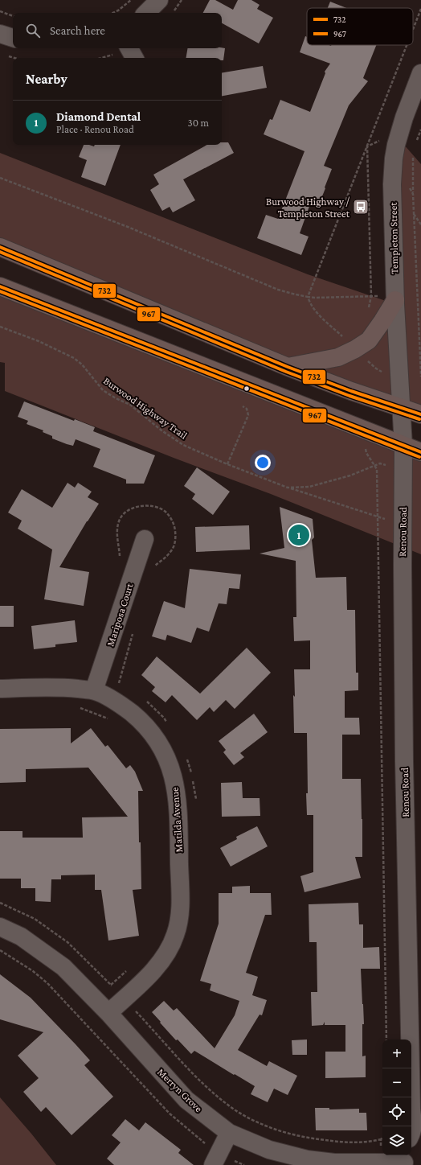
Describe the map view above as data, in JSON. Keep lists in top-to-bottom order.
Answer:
{
  "streets": {
    "street": [
      "Templeton Street",
      "Renou Road",
      "Mariposa Court",
      "Matilda Avenue",
      "Merryn Grove"
    ],
    "path": ["Burwood Highway Trail"]
  },
  "crossings": [
    ["Templeton Street", "Renou Road"],
    ["Mariposa Court", "Matilda Avenue"],
    ["Matilda Avenue", "Merryn Grove"]
  ],
  "places": {
    "bus stop": ["Burwood Highway / Templeton Street"]
  },
  "lines": ["transit line 732", "transit line 967"],
  "legend": ["732", "967"],
  "page": {
    "search": "Search here",
    "heading": "Nearby",
    "list": [
      {
        "mark": "1",
        "name": "Diamond Dental",
        "note": "Place · Renou Road",
        "value": "30 m"
      }
    ],
    "pins": "1",
    "map_buttons": ["+", "−"]
  }
}
